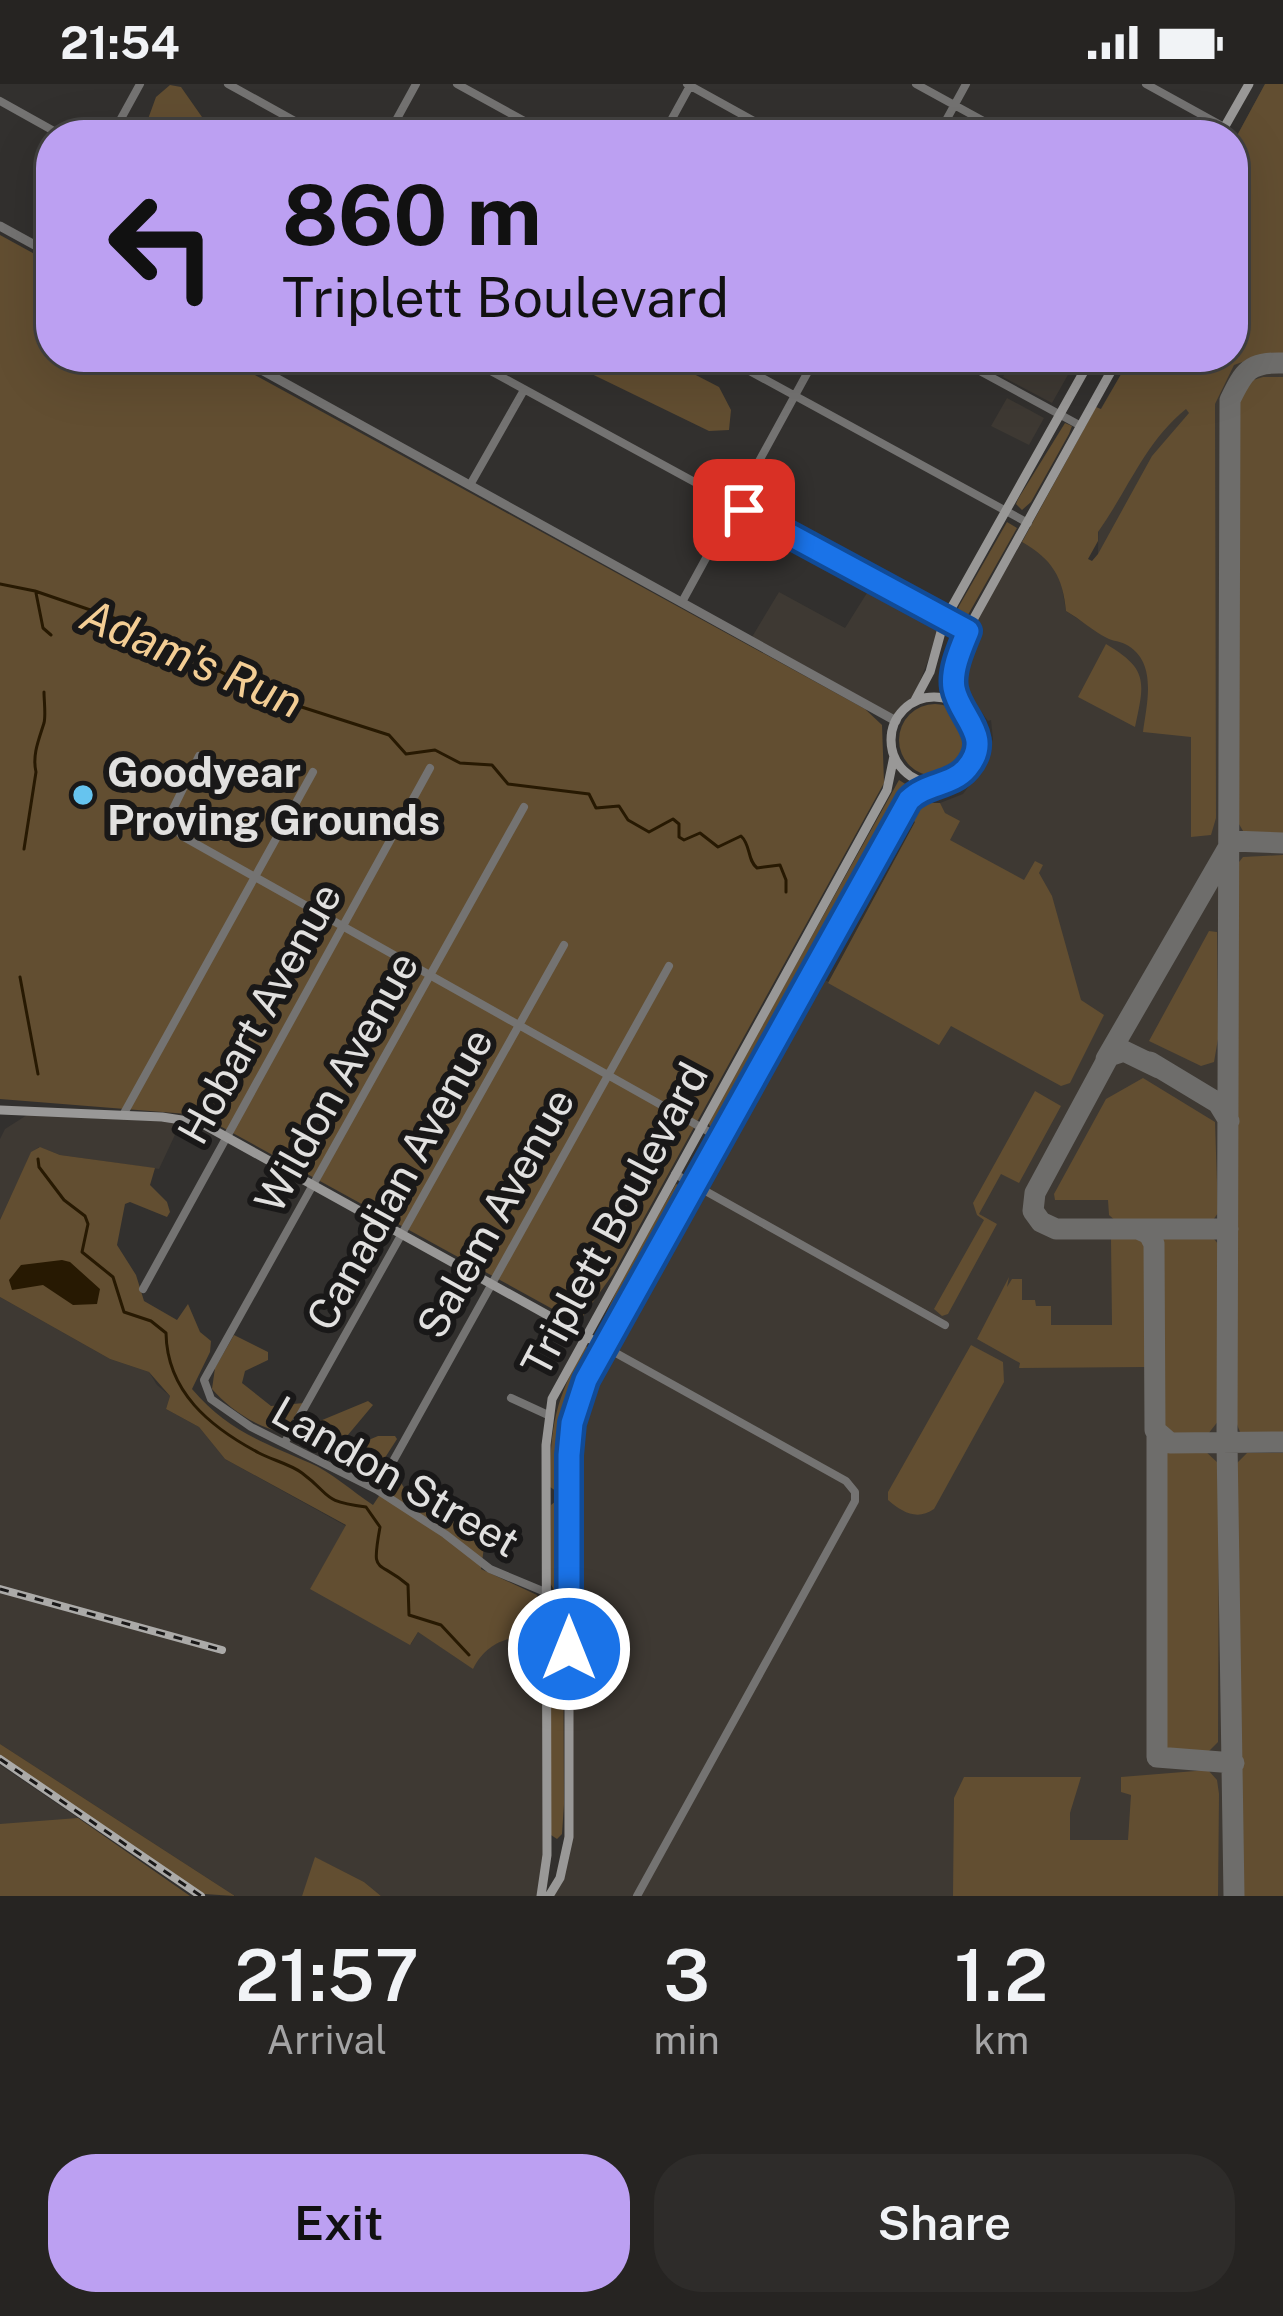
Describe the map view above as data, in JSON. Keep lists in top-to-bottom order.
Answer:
{
  "streets": {
    "main road": ["Triplett Boulevard"],
    "street": [
      "Hobart Avenue",
      "Wildon Avenue",
      "Canadian Avenue",
      "Salem Avenue",
      "Landon Street"
    ]
  },
  "crossings": [
    ["Wildon Avenue", "Landon Street"],
    ["Canadian Avenue", "Landon Street"],
    ["Salem Avenue", "Landon Street"],
    ["Triplett Boulevard", "Landon Street"]
  ],
  "water": ["Adam's Run"],
  "places": ["Goodyear Proving Grounds"],
  "page": {
    "status": "21:54",
    "turn": ["860 m", "Triplett Boulevard"],
    "eta": [
      "21:57",
      "Arrival",
      "3",
      "min",
      "1.2",
      "km"
    ],
    "buttons": ["Exit", "Share"]
  }
}
